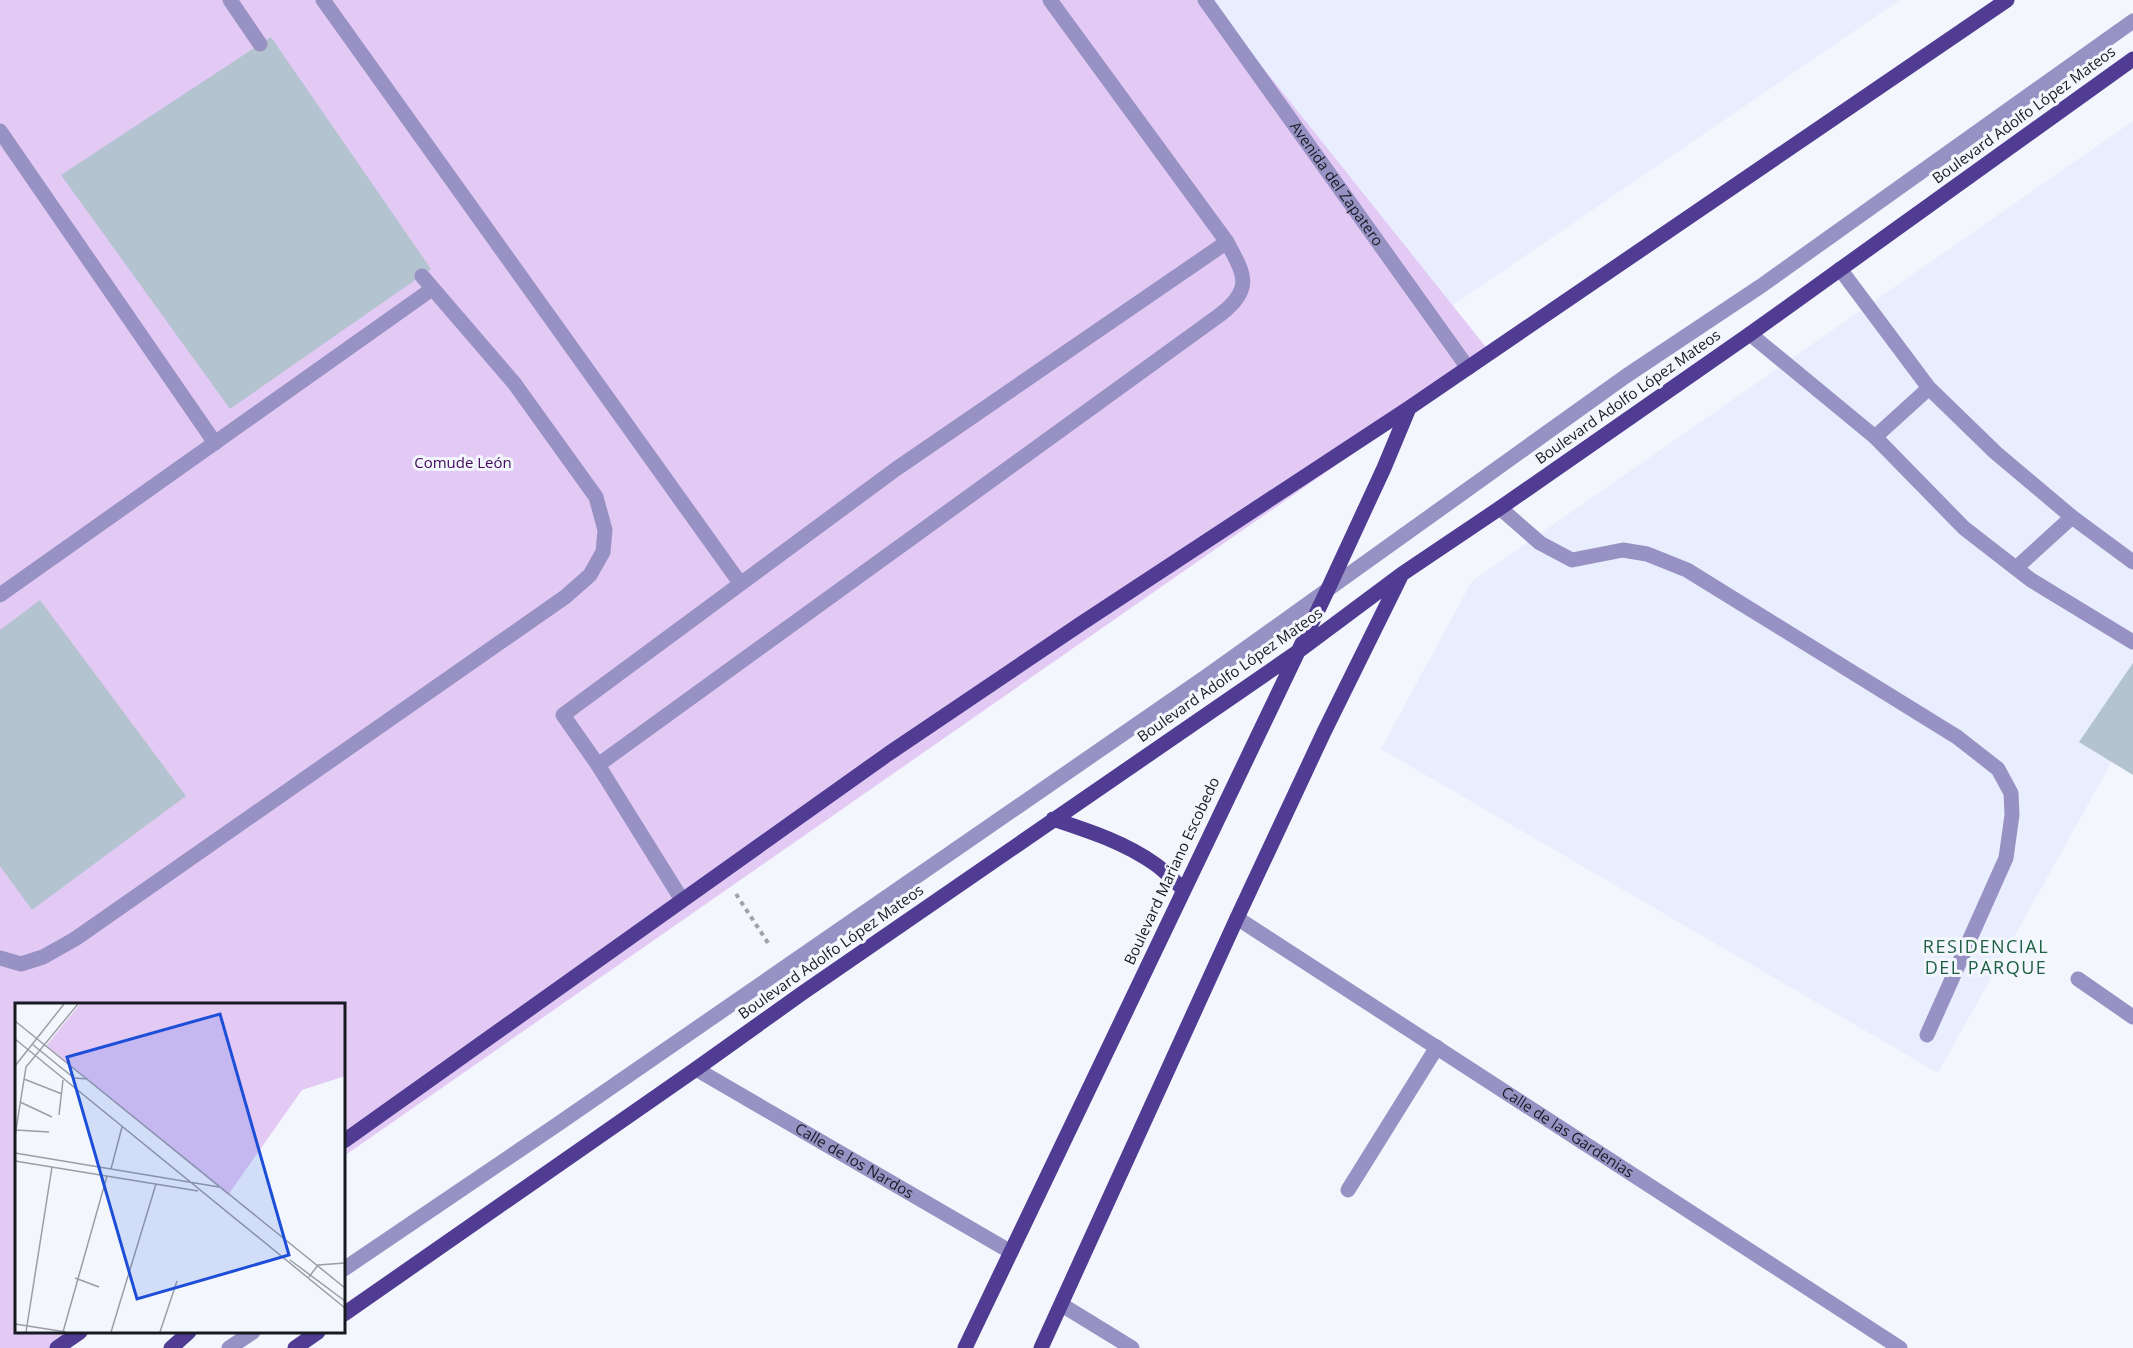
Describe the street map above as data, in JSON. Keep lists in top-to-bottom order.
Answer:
{
  "streets": {
    "main road": ["Boulevard Adolfo López Mateos", "Boulevard Mariano Escobedo"],
    "street": ["Avenida del Zapatero", "Calle de las Gardenias", "Calle de los Nardos"]
  },
  "crossings": [
    ["Boulevard Adolfo López Mateos", "Boulevard Mariano Escobedo"],
    ["Boulevard Adolfo López Mateos", "Calle de los Nardos"],
    ["Boulevard Mariano Escobedo", "Calle de los Nardos"]
  ],
  "districts": ["RESIDENCIAL DEL PARQUE"],
  "parks": ["Comude León"]
}
